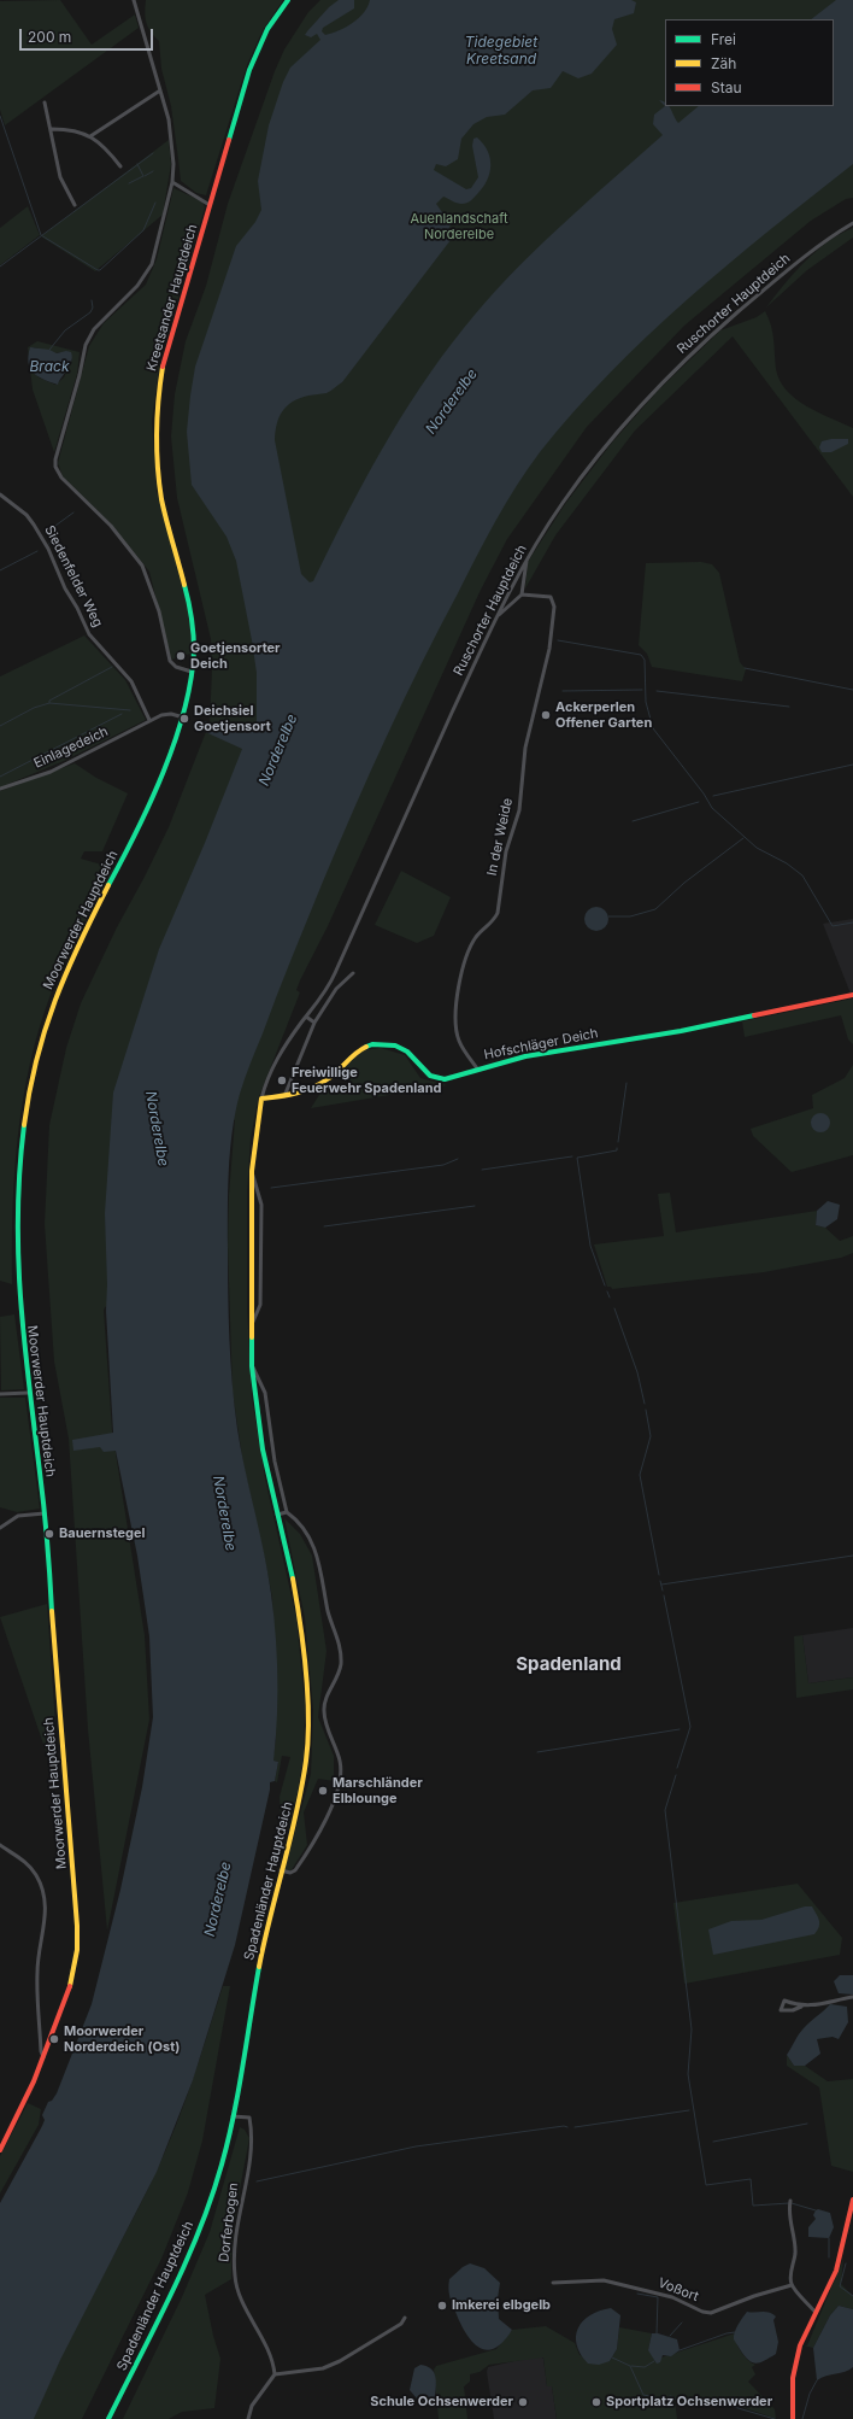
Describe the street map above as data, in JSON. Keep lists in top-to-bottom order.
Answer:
{
  "streets": {
    "street": [
      "Kreetsander Hauptdeich",
      "Ruschorter Hauptdeich",
      "Siedenfelder Weg",
      "Einlagedeich",
      "In der Weide",
      "Moorwerder Hauptdeich",
      "Hofschläger Deich",
      "Spadenländer Hauptdeich",
      "Dorferbogen",
      "Voßort"
    ]
  },
  "crossings": [
    ["Kreetsander Hauptdeich", "Moorwerder Hauptdeich"],
    ["Ruschorter Hauptdeich", "Hofschläger Deich"],
    ["Ruschorter Hauptdeich", "Spadenländer Hauptdeich"],
    ["Siedenfelder Weg", "Einlagedeich"],
    ["In der Weide", "Hofschläger Deich"],
    ["Hofschläger Deich", "Spadenländer Hauptdeich"],
    ["Spadenländer Hauptdeich", "Dorferbogen"]
  ],
  "districts": ["Spadenland"],
  "water": ["Tidegebiet Kreetsand", "Brack", "Norderelbe"],
  "parks": ["Auenlandschaft Norderelbe"],
  "places": [
    "Goetjensorter Deich",
    "Ackerperlen Offener Garten",
    "Deichsiel Goetjensort",
    "Freiwillige Feuerwehr Spadenland",
    "Bauernstegel",
    "Marschländer Elblounge",
    "Moorwerder Norderdeich (Ost)",
    "Imkerei elbgelb",
    "Schule Ochsenwerder",
    "Sportplatz Ochsenwerder"
  ],
  "legend": ["Frei", "Zäh", "Stau"],
  "scale_bar": "200 m"
}
